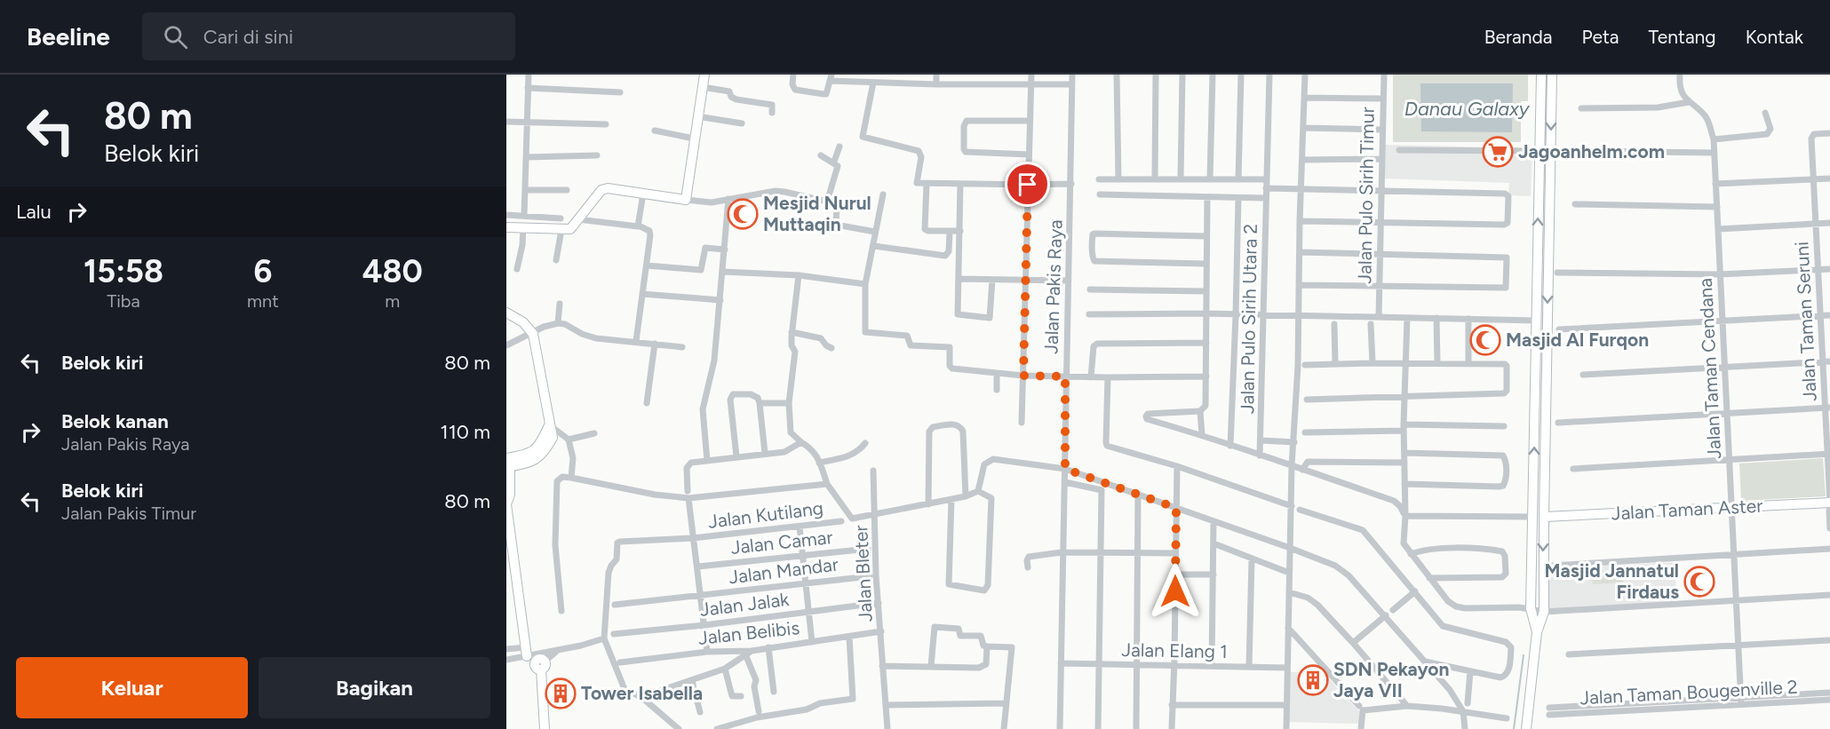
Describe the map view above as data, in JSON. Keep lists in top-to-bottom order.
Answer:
{
  "streets": {
    "main road": ["Jalan Taman Aster"],
    "street": [
      "Jalan Pulo Sirih Timur",
      "Jalan Pakis Raya",
      "Jalan Pulo Sirih Utara 2",
      "Jalan Taman Seruni",
      "Jalan Taman Cendana",
      "Jalan Kutilang",
      "Jalan Camar",
      "Jalan Mandar",
      "Jalan Bleter",
      "Jalan Jalak",
      "Jalan Belibis",
      "Jalan Elang 1",
      "Jalan Taman Bougenville 2"
    ]
  },
  "crossings": [
    ["Jalan Pakis Raya", "Jalan Elang 1"],
    ["Jalan Taman Seruni", "Jalan Taman Aster"],
    ["Jalan Taman Cendana", "Jalan Taman Aster"],
    ["Jalan Taman Cendana", "Jalan Taman Bougenville 2"],
    ["Jalan Bleter", "Jalan Jalak"],
    ["Jalan Bleter", "Jalan Belibis"]
  ],
  "water": ["Danau Galaxy"],
  "places": {
    "supermarket": ["Jagoanhelm.com"],
    "mosque": ["Mesjid Nurul Muttaqin", "Masjid Al Furqon", "Masjid Jannatul Firdaus"],
    "building": ["SDN Pekayon Jaya VII", "Tower Isabella"]
  },
  "page": {
    "header": "Beeline",
    "search": "Cari di sini",
    "nav": [
      "Beranda",
      "Peta",
      "Tentang",
      "Kontak"
    ],
    "turn": ["80 m", "Belok kiri"],
    "then": "Lalu",
    "eta": [
      "15:58",
      "Tiba",
      "6",
      "mnt",
      "480",
      "m"
    ],
    "list": [
      {
        "name": "Belok kiri",
        "value": "80 m"
      },
      {
        "name": "Belok kanan",
        "note": "Jalan Pakis Raya",
        "value": "110 m"
      },
      {
        "name": "Belok kiri",
        "note": "Jalan Pakis Timur",
        "value": "80 m"
      }
    ],
    "buttons": ["Keluar", "Bagikan"]
  }
}
